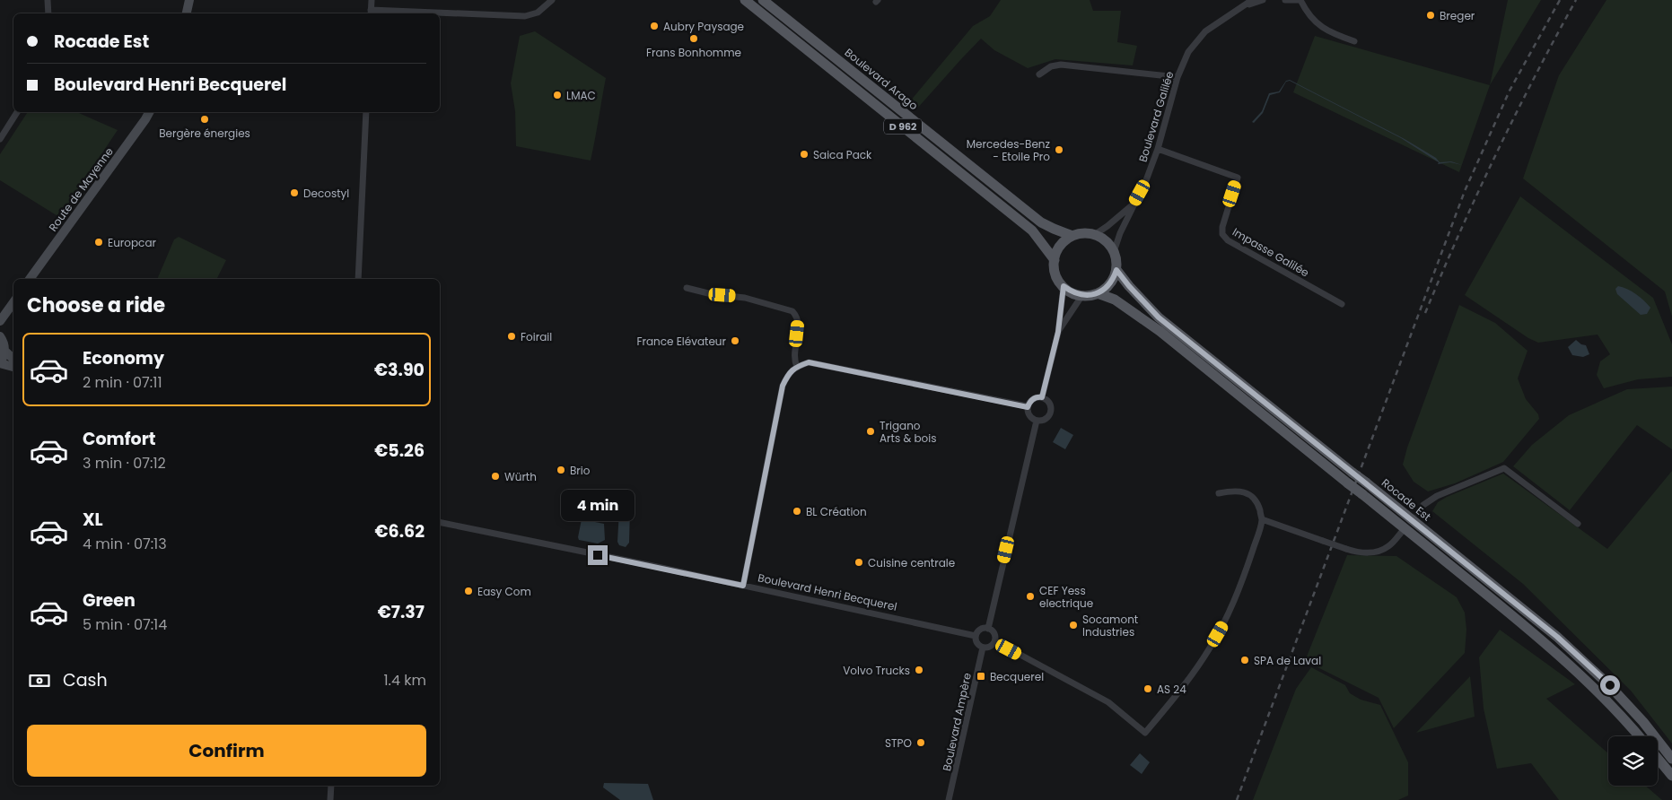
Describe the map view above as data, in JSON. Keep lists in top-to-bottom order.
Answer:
{
  "streets": {
    "main road": [
      "Boulevard Arago",
      "D 962",
      "Route de Mayenne",
      "Rocade Est"
    ],
    "street": [
      "Boulevard Galilée",
      "Impasse Galilée",
      "Boulevard Henri Becquerel",
      "Boulevard Ampère"
    ]
  },
  "crossings": [
    ["Boulevard Arago", "Boulevard Galilée"],
    ["Boulevard Arago", "D 962"],
    ["Boulevard Arago", "Rocade Est"],
    ["Boulevard Galilée", "D 962"],
    ["Boulevard Galilée", "Impasse Galilée"],
    ["Boulevard Galilée", "Rocade Est"],
    ["D 962", "Rocade Est"],
    ["Boulevard Henri Becquerel", "Boulevard Ampère"]
  ],
  "places": {
    "other": [
      "Breger",
      "Aubry Paysage",
      "Frans Bonhomme",
      "LMAC",
      "Bergère énergies",
      "Mercedes-Benz - Etoile Pro",
      "Saica Pack",
      "Decostyl",
      "Europcar",
      "Foirail",
      "France Elévateur",
      "Trigano Arts & bois",
      "Brio",
      "Würth",
      "BL Création",
      "Cuisine centrale",
      "Easy Com",
      "CEF Yess electrique",
      "Socamont Industries",
      "SPA de Laval",
      "Volvo Trucks",
      "AS 24",
      "STPO"
    ],
    "transit": ["Becquerel"]
  },
  "page": {
    "banner": ["Rocade Est", "Boulevard Henri Becquerel"],
    "heading": "Choose a ride",
    "list": [
      {
        "name": "Economy",
        "note": "2 min · 07:11",
        "value": "€3.90"
      },
      {
        "name": "Comfort",
        "note": "3 min · 07:12",
        "value": "€5.26"
      },
      {
        "name": "XL",
        "note": "4 min · 07:13",
        "value": "€6.62"
      },
      {
        "name": "Green",
        "note": "5 min · 07:14",
        "value": "€7.37"
      }
    ],
    "bubble": "4 min",
    "pay": ["Cash", "1.4 km"],
    "buttons": "Confirm"
  }
}
